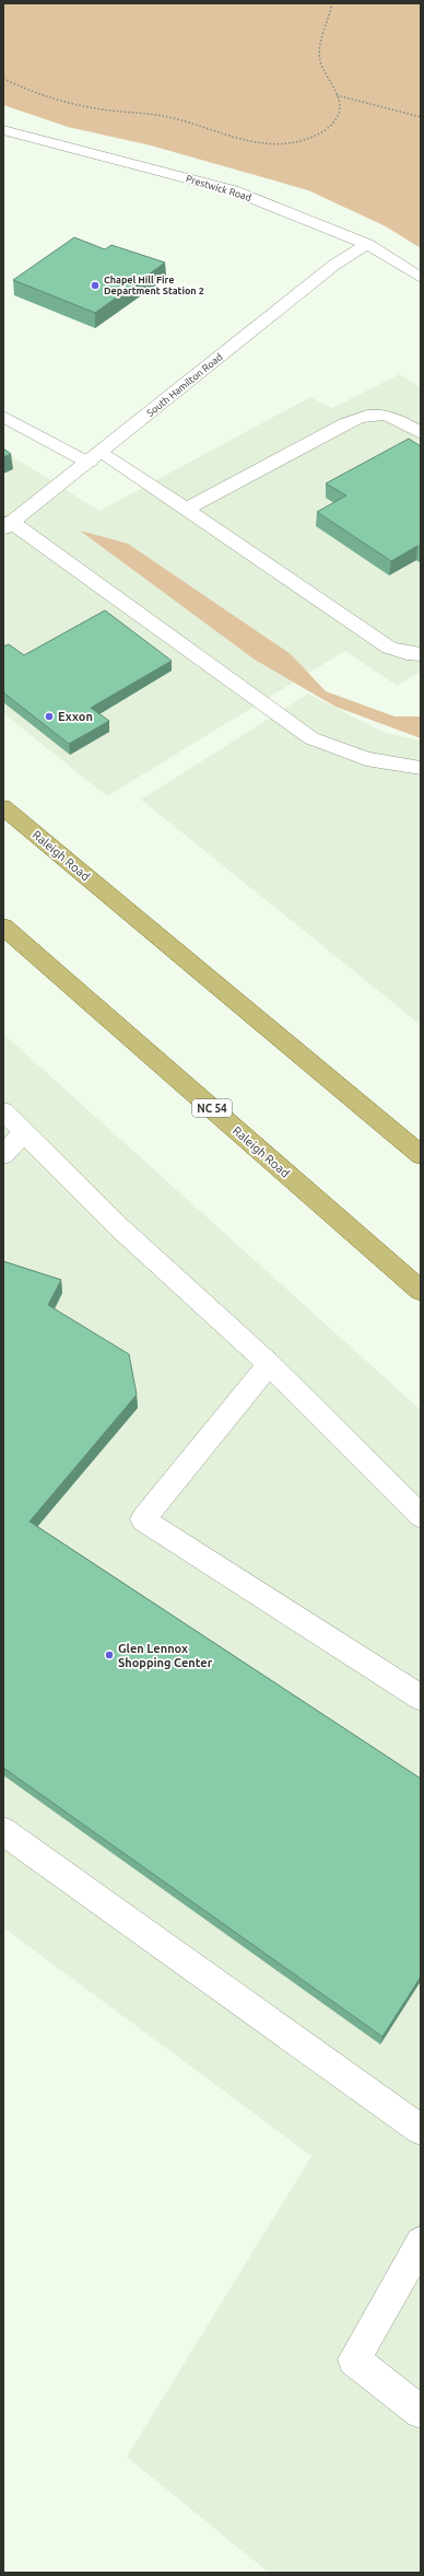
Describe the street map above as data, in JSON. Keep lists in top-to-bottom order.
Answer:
{
  "streets": {
    "main road": ["Raleigh Road", "NC 54"],
    "street": ["Prestwick Road", "South Hamilton Road"]
  },
  "crossings": [
    ["Prestwick Road", "South Hamilton Road"]
  ],
  "places": ["Chapel Hill Fire Department Station 2", "Exxon", "Glen Lennox Shopping Center"]
}
